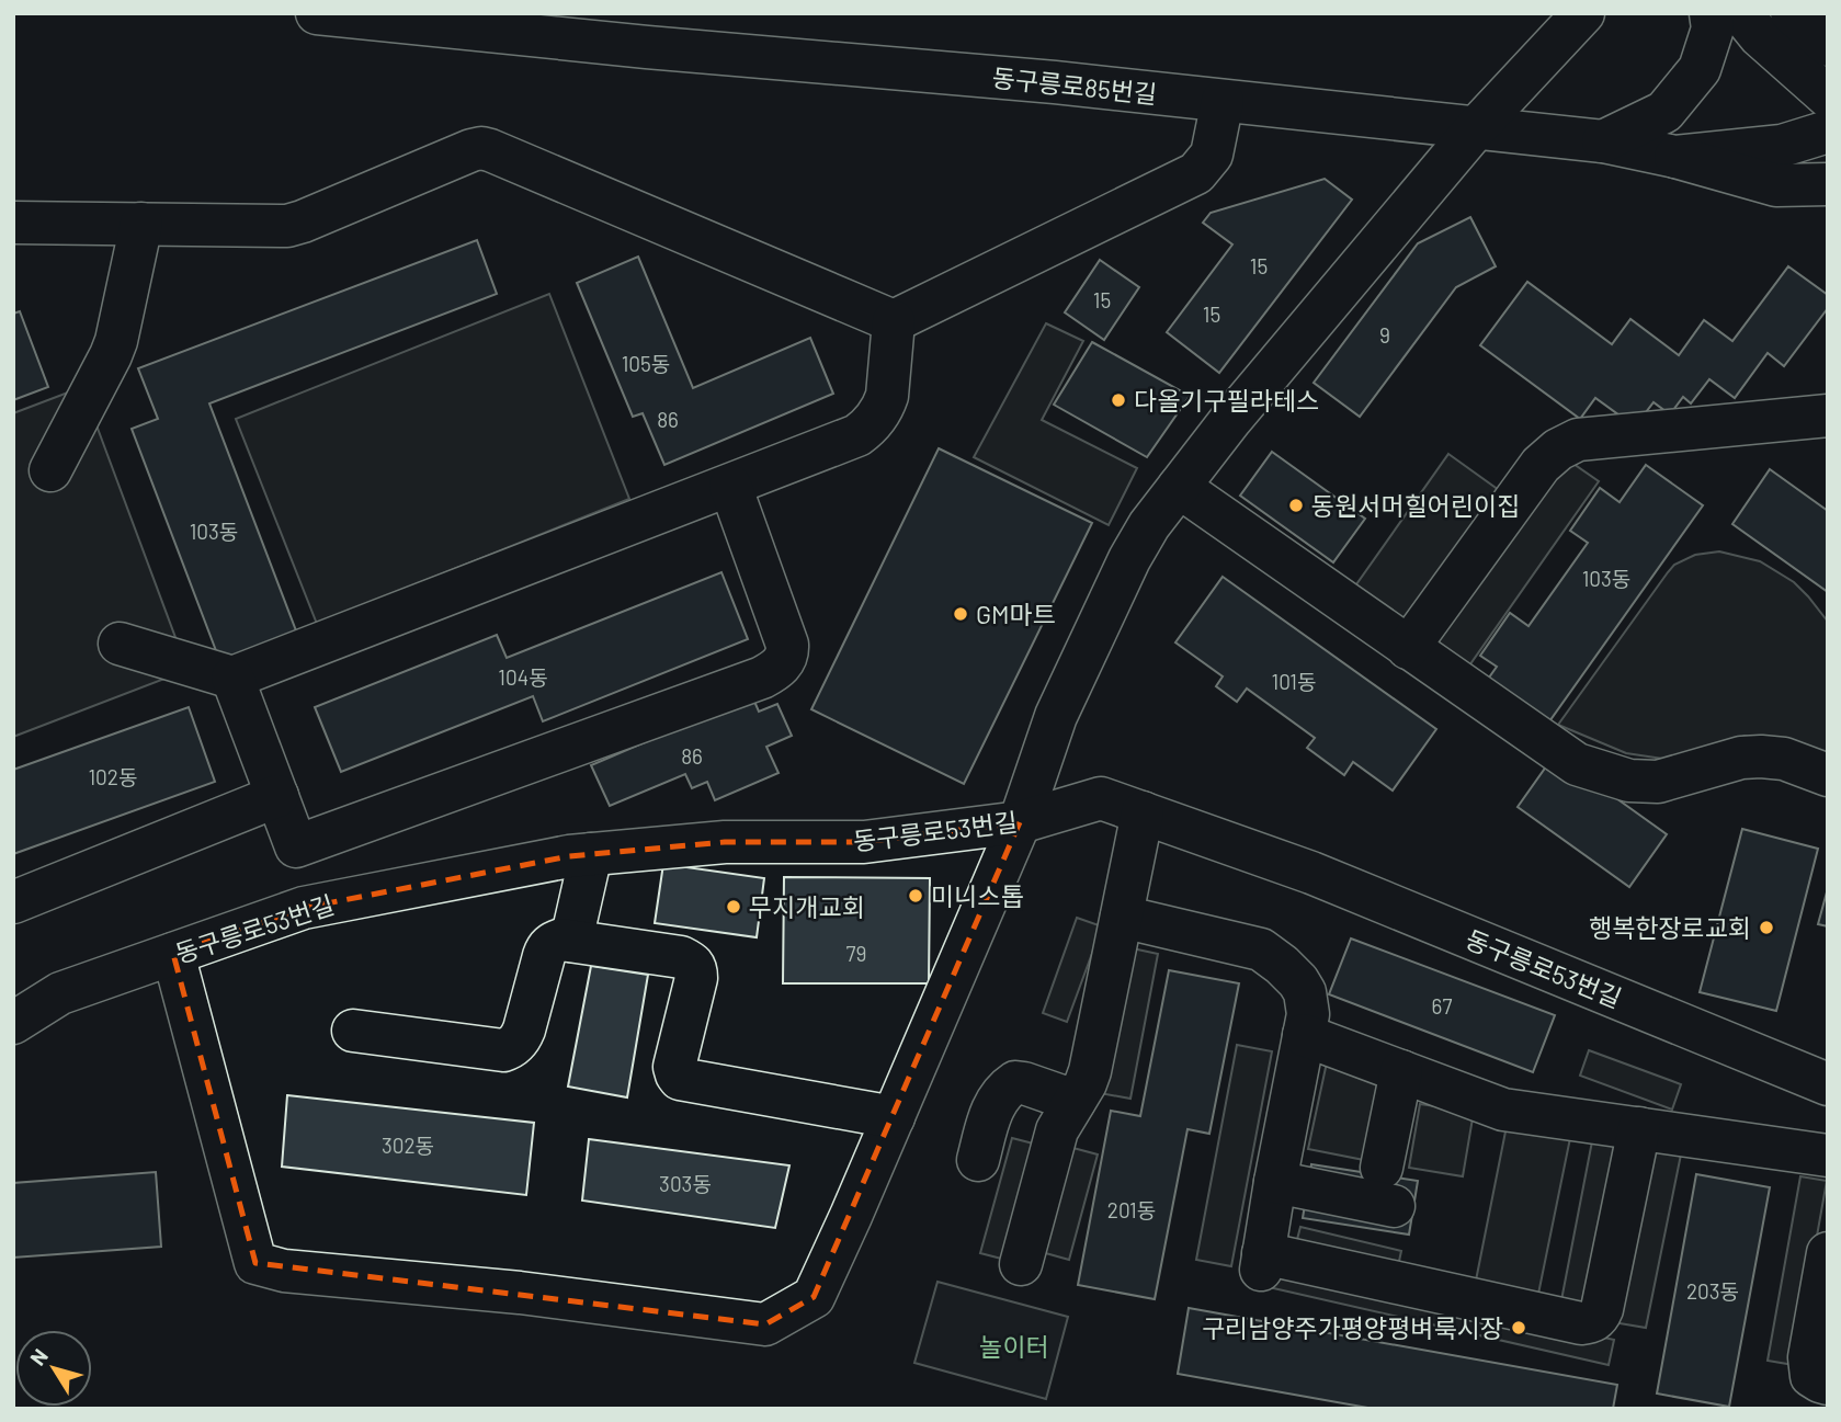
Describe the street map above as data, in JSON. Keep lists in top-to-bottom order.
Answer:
{
  "streets": {
    "street": ["동구릉로85번길", "동구릉로53번길"]
  },
  "parks": ["놀이터"],
  "places": [
    "다올기구필라테스",
    "동원서머힐어린이집",
    "GM마트",
    "미니스톱",
    "무지개교회",
    "행복한장로교회",
    "구리남양주가평양평벼룩시장"
  ],
  "house_numbers": [
    "15",
    "15",
    "15",
    "9",
    "105동",
    "86",
    "103동",
    "103동",
    "104동",
    "101동",
    "86",
    "102동",
    "79",
    "67",
    "302동",
    "303동",
    "201동",
    "203동"
  ],
  "north": "top left"
}
